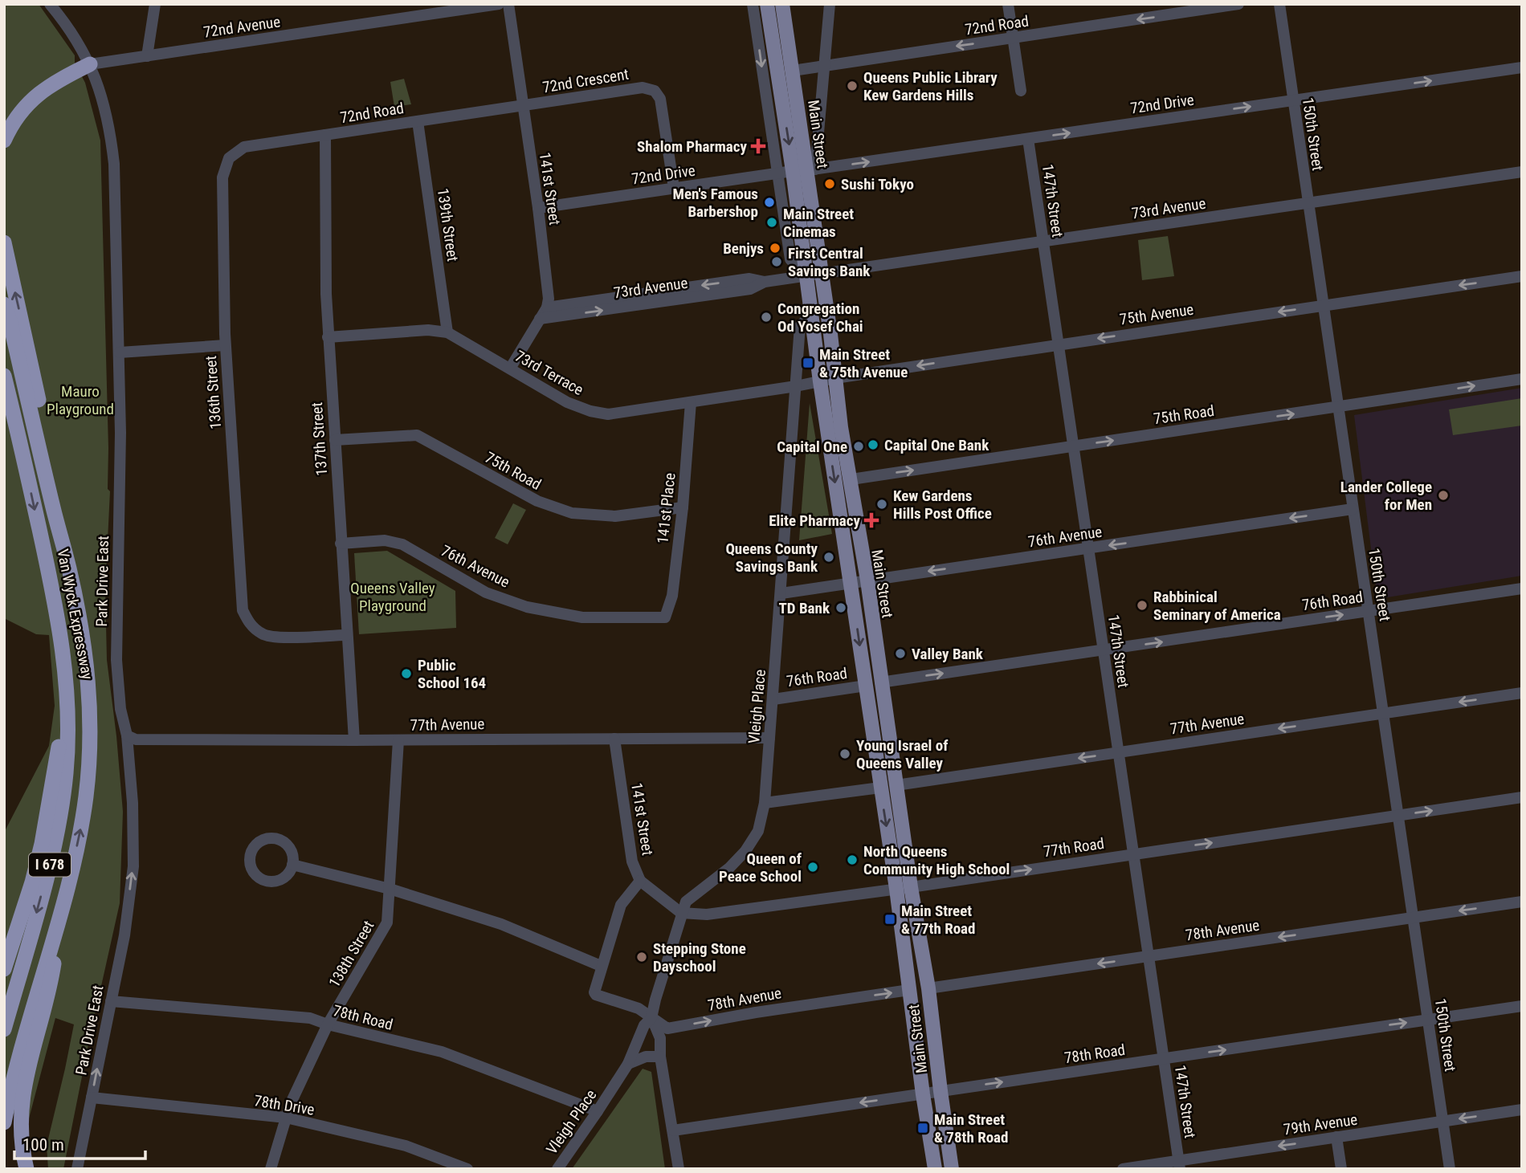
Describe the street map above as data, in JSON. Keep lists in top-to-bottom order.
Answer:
{
  "streets": {
    "highway": ["Van Wyck Expressway", "I 678"],
    "main road": ["Main Street"],
    "street": [
      "72nd Road",
      "72nd Avenue",
      "72nd Crescent",
      "72nd Drive",
      "150th Street",
      "141st Street",
      "147th Street",
      "73rd Avenue",
      "139th Street",
      "75th Avenue",
      "73rd Terrace",
      "136th Street",
      "75th Road",
      "137th Street",
      "141st Place",
      "76th Avenue",
      "Park Drive East",
      "76th Road",
      "Vleigh Place",
      "77th Avenue",
      "77th Road",
      "78th Avenue",
      "138th Street",
      "78th Road",
      "78th Drive",
      "79th Avenue"
    ]
  },
  "crossings": [
    ["72nd Road", "72nd Crescent"],
    ["72nd Road", "Main Street"],
    ["72nd Road", "141st Street"],
    ["72nd Road", "139th Street"],
    ["72nd Road", "136th Street"],
    ["72nd Road", "137th Street"],
    ["72nd Avenue", "Park Drive East"],
    ["72nd Crescent", "72nd Drive"],
    ["72nd Crescent", "141st Street"],
    ["72nd Drive", "Main Street"],
    ["72nd Drive", "150th Street"],
    ["72nd Drive", "141st Street"],
    ["72nd Drive", "147th Street"],
    ["Main Street", "73rd Avenue"],
    ["Main Street", "75th Avenue"],
    ["Main Street", "75th Road"],
    ["Main Street", "76th Avenue"],
    ["Main Street", "76th Road"],
    ["Main Street", "Vleigh Place"],
    ["Main Street", "77th Avenue"],
    ["Main Street", "77th Road"],
    ["Main Street", "78th Avenue"],
    ["Main Street", "78th Road"],
    ["150th Street", "73rd Avenue"],
    ["150th Street", "75th Avenue"],
    ["150th Street", "75th Road"],
    ["150th Street", "76th Avenue"],
    ["150th Street", "76th Road"],
    ["150th Street", "77th Avenue"],
    ["150th Street", "77th Road"],
    ["150th Street", "78th Avenue"],
    ["150th Street", "78th Road"],
    ["150th Street", "79th Avenue"],
    ["141st Street", "73rd Avenue"],
    ["141st Street", "77th Avenue"],
    ["147th Street", "73rd Avenue"],
    ["147th Street", "75th Avenue"],
    ["147th Street", "75th Road"],
    ["147th Street", "76th Avenue"],
    ["147th Street", "76th Road"],
    ["147th Street", "77th Avenue"],
    ["147th Street", "77th Road"],
    ["147th Street", "78th Avenue"],
    ["147th Street", "78th Road"],
    ["147th Street", "79th Avenue"],
    ["139th Street", "73rd Terrace"],
    ["75th Avenue", "73rd Terrace"],
    ["75th Avenue", "Vleigh Place"],
    ["73rd Terrace", "137th Street"],
    ["73rd Terrace", "141st Place"],
    ["73rd Terrace", "Vleigh Place"],
    ["136th Street", "137th Street"],
    ["75th Road", "137th Street"],
    ["75th Road", "141st Place"],
    ["137th Street", "76th Avenue"],
    ["137th Street", "77th Avenue"],
    ["141st Place", "76th Avenue"],
    ["76th Avenue", "Vleigh Place"],
    ["Park Drive East", "77th Avenue"],
    ["Park Drive East", "78th Road"],
    ["Park Drive East", "78th Drive"],
    ["76th Road", "Vleigh Place"],
    ["Vleigh Place", "77th Avenue"],
    ["Vleigh Place", "77th Road"],
    ["Vleigh Place", "78th Avenue"],
    ["Vleigh Place", "78th Road"],
    ["77th Avenue", "138th Street"],
    ["138th Street", "78th Road"],
    ["138th Street", "78th Drive"]
  ],
  "one_way": [
    "72nd Road",
    "72nd Drive",
    "75th Avenue",
    "75th Road",
    "76th Avenue",
    "76th Road",
    "77th Avenue",
    "77th Road",
    "79th Avenue"
  ],
  "parks": ["Mauro Playground", "Queens Valley Playground"],
  "places": {
    "other": [
      "Queens Public Library Kew Gardens Hills",
      "Sushi Tokyo",
      "Men's Famous Barbershop",
      "Main Street Cinemas",
      "Benjys",
      "First Central Savings Bank",
      "Congregation Od Yosef Chai",
      "Capital One Bank",
      "Capital One",
      "Lander College for Men",
      "Kew Gardens Hills Post Office",
      "Queens County Savings Bank",
      "Rabbinical Seminary of America",
      "TD Bank",
      "Valley Bank",
      "Public School 164",
      "Young Israel of Queens Valley",
      "North Queens Community High School",
      "Queen of Peace School",
      "Stepping Stone Dayschool"
    ],
    "health": ["Shalom Pharmacy", "Elite Pharmacy"],
    "transit": ["Main Street & 75th Avenue", "Main Street & 77th Road", "Main Street & 78th Road"]
  },
  "scale_bar": "100 m"
}
